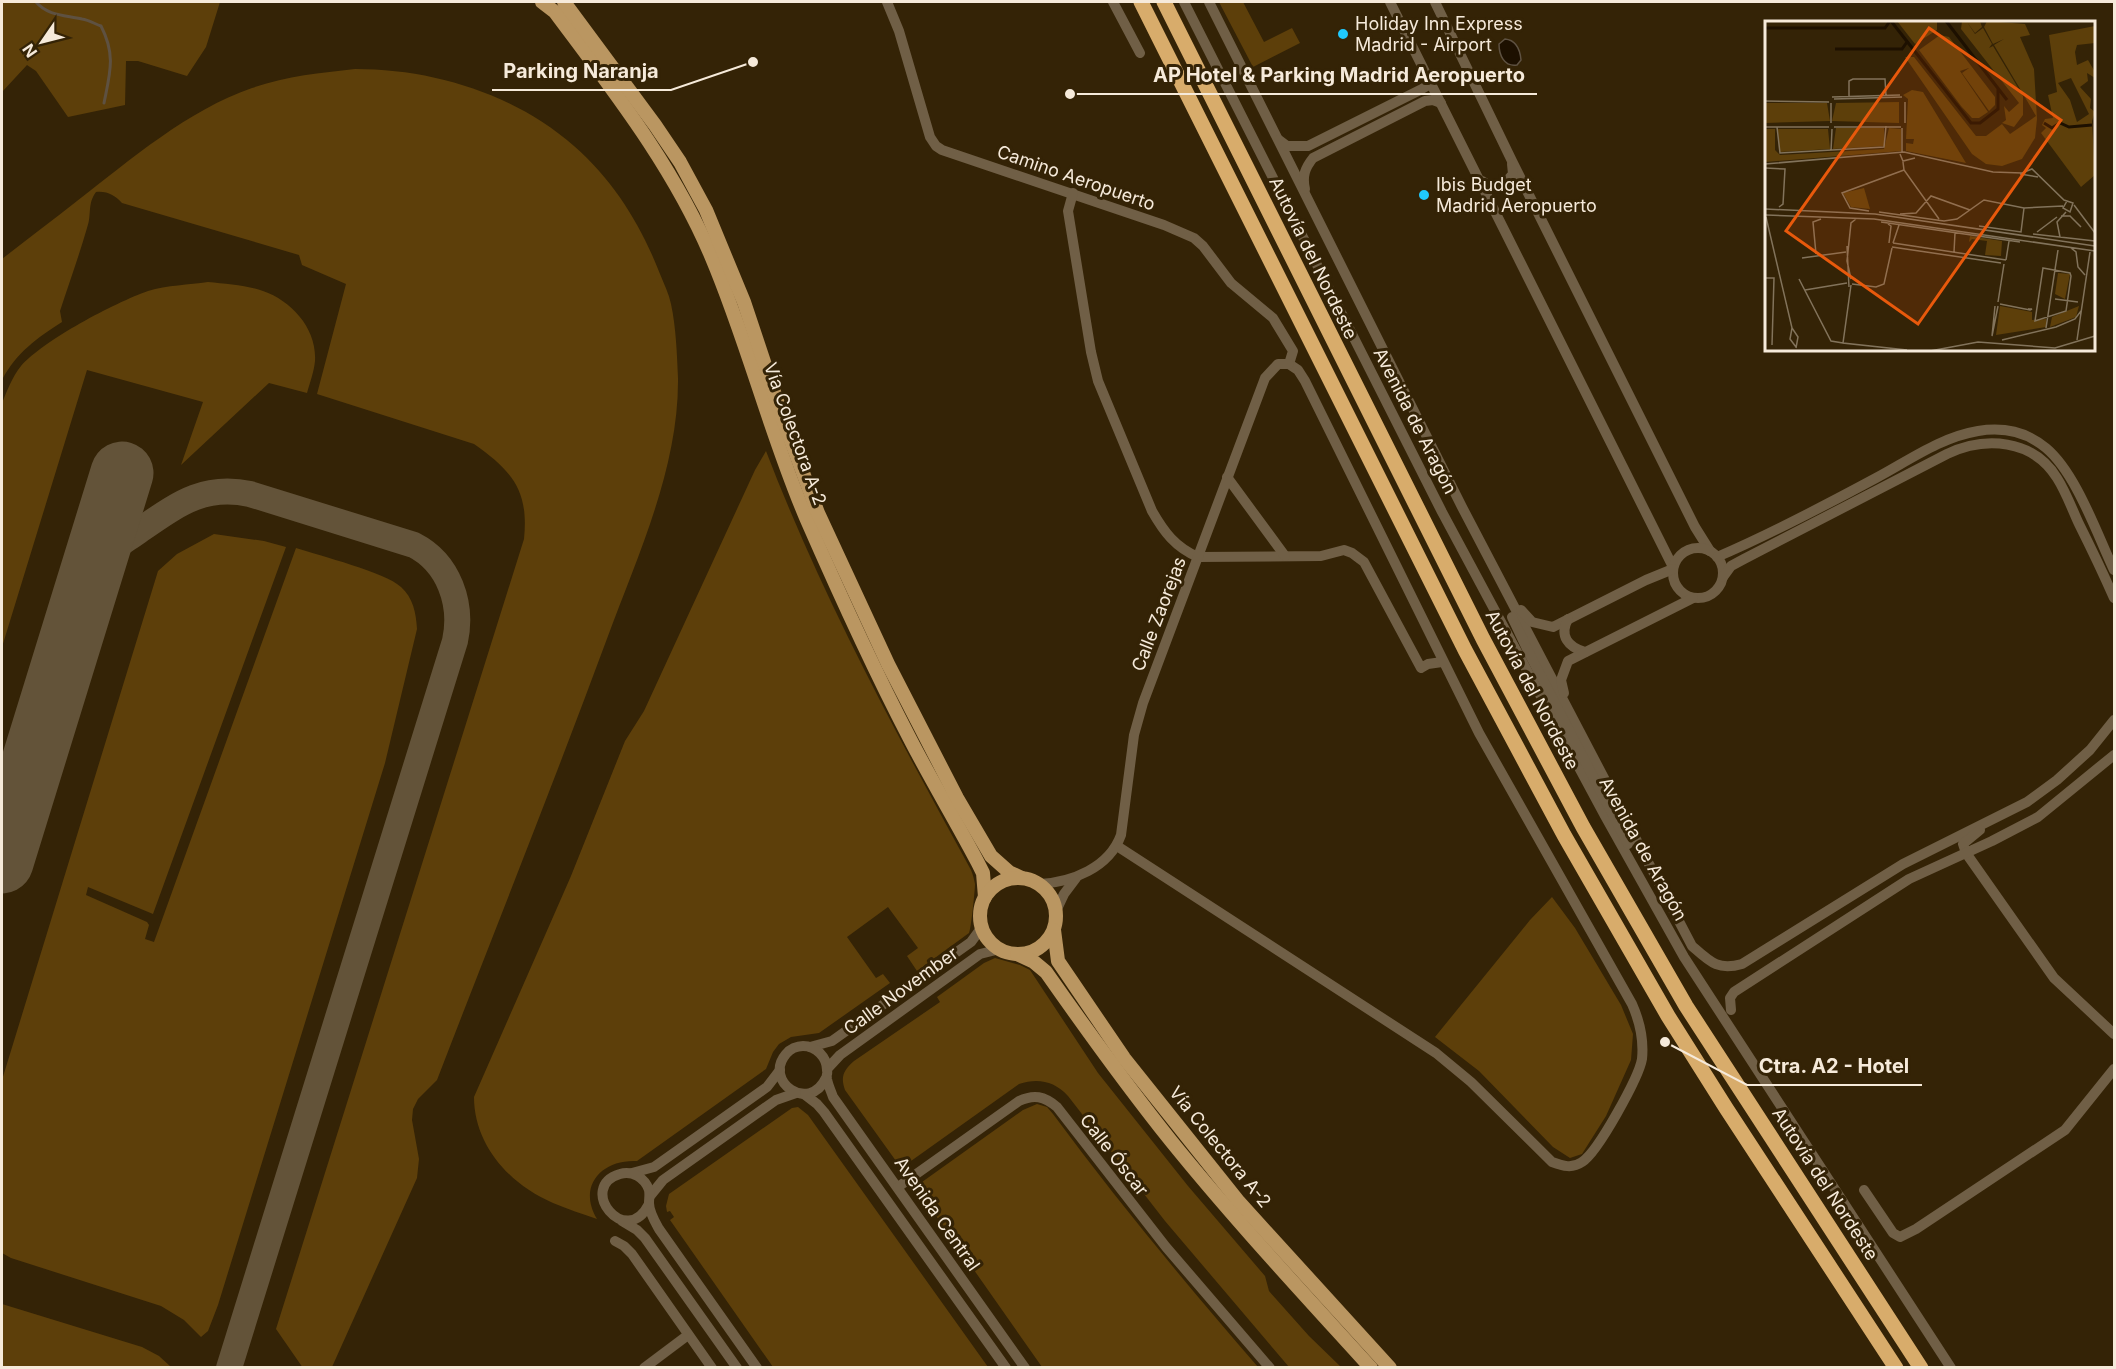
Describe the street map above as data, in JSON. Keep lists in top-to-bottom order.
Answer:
{
  "streets": {
    "highway": ["Autovía del Nordeste"],
    "main road": ["Vía Colectora A-2"],
    "street": [
      "Camino Aeropuerto",
      "Avenida de Aragón",
      "Calle Zaorejas",
      "Calle November",
      "Calle Óscar",
      "Avenida Central"
    ]
  },
  "crossings": [
    ["Camino Aeropuerto", "Calle Zaorejas"],
    ["Vía Colectora A-2", "Calle November"],
    ["Calle November", "Avenida Central"],
    ["Calle Óscar", "Avenida Central"]
  ],
  "places": [
    "Holiday Inn Express Madrid - Airport",
    "Parking Naranja",
    "AP Hotel & Parking Madrid Aeropuerto",
    "Ibis Budget Madrid Aeropuerto",
    "Ctra. A2 - Hotel"
  ],
  "north": "bottom left"
}
